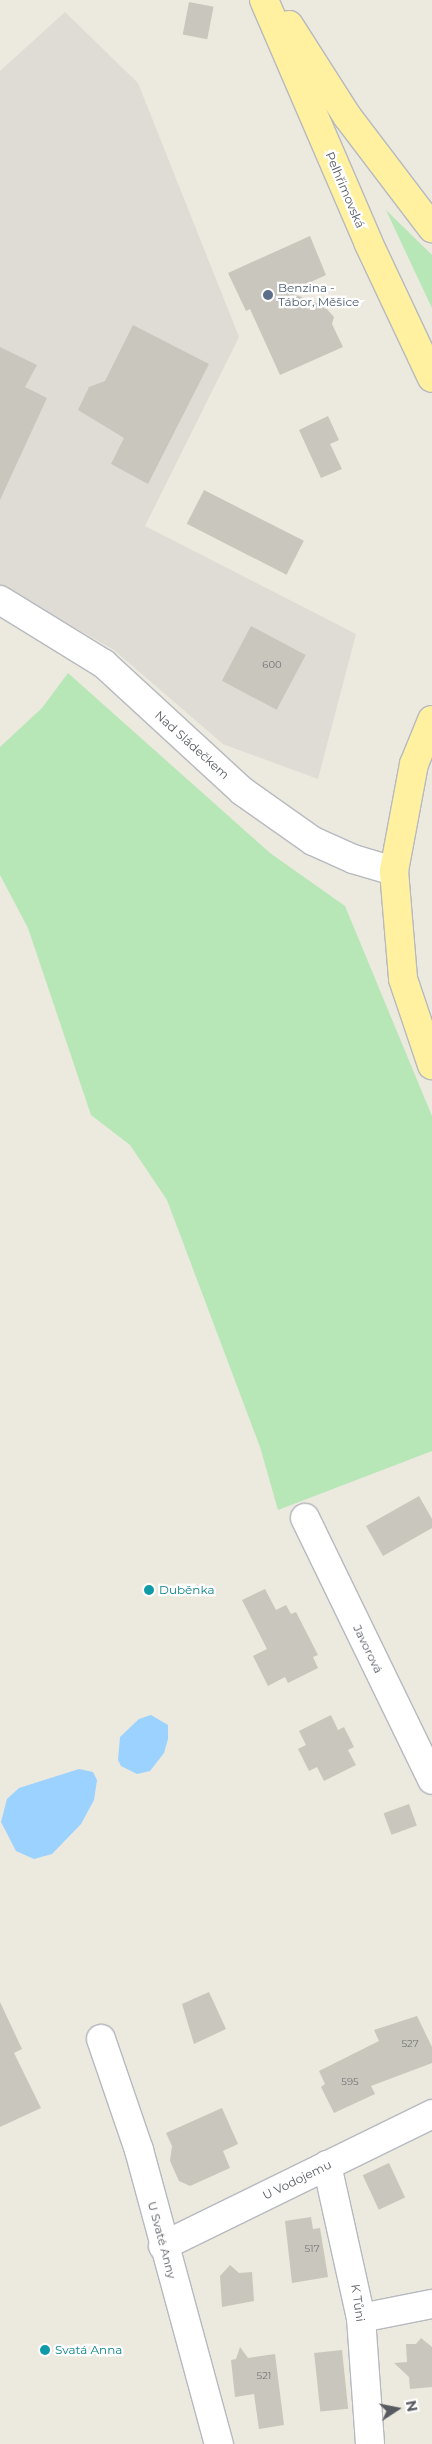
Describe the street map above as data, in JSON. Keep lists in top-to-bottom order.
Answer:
{
  "streets": {
    "main road": ["Pelhřimovská"],
    "street": [
      "Nad Sládečkem",
      "Javorová",
      "U Vodojemu",
      "U Svaté Anny",
      "K Tůni"
    ]
  },
  "crossings": [
    ["U Vodojemu", "U Svaté Anny"],
    ["U Vodojemu", "K Tůni"]
  ],
  "places": ["Benzina - Tábor, Měšice", "Duběnka", "Svatá Anna"],
  "house_numbers": [
    "600",
    "527",
    "595",
    "517",
    "521"
  ],
  "north": "right"
}
